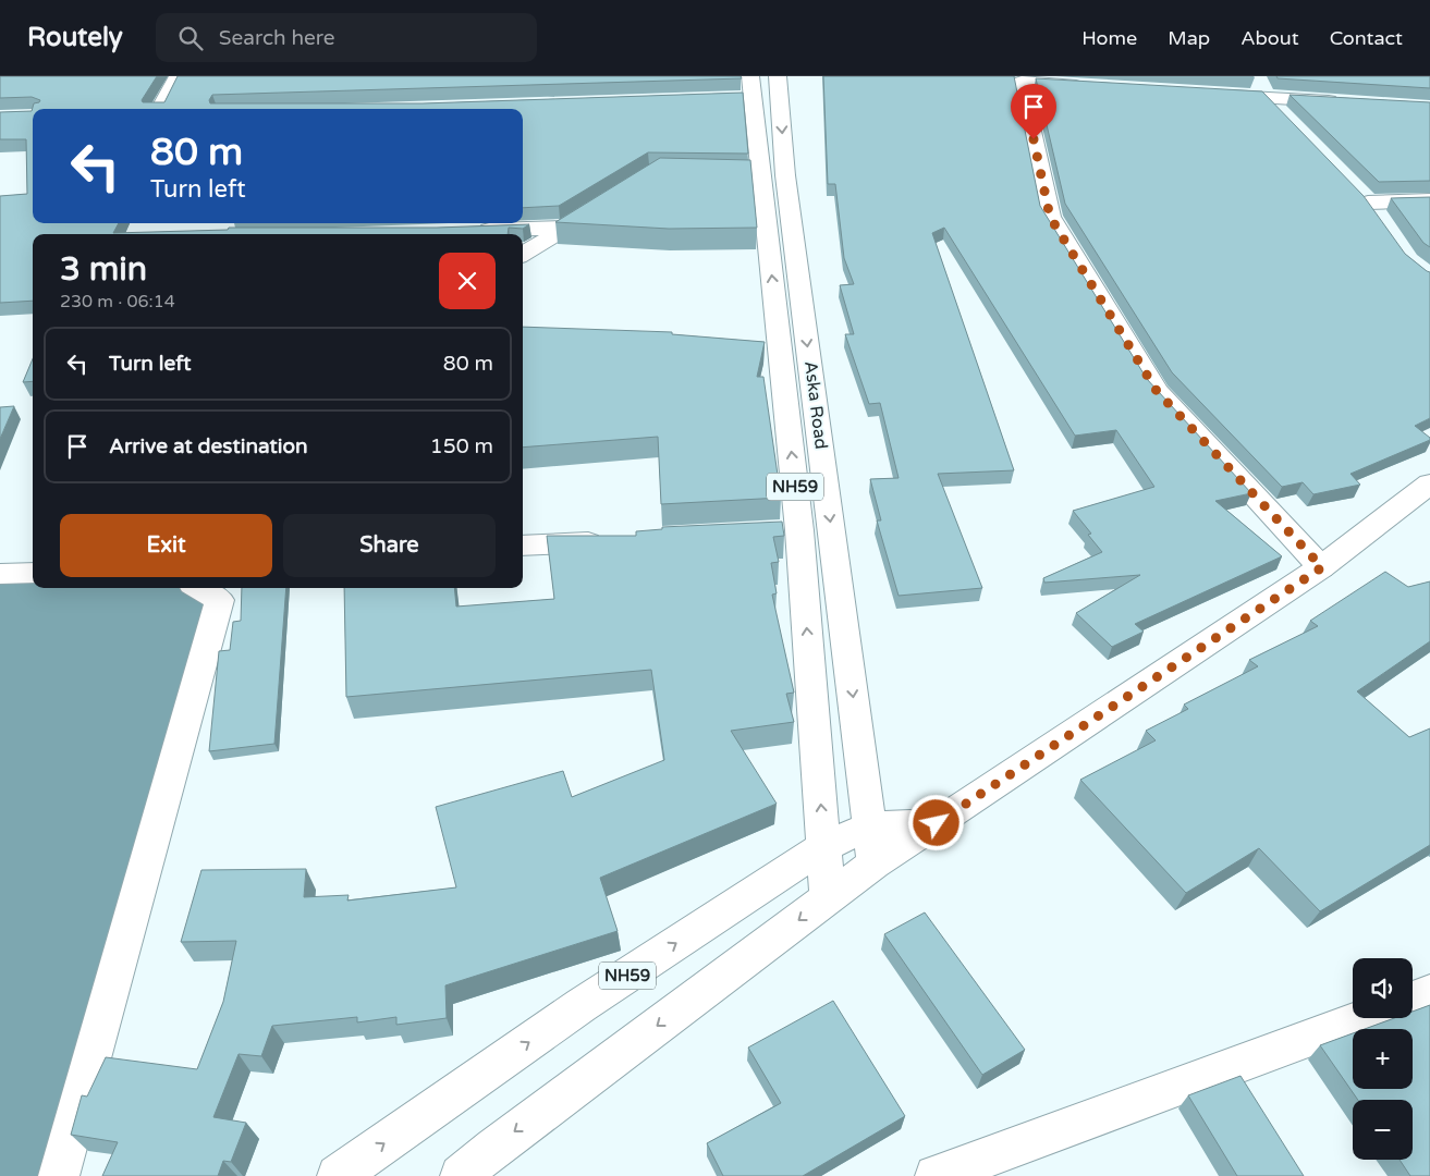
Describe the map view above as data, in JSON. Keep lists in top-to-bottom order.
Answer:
{
  "streets": {
    "main road": ["Aska Road", "NH59"]
  },
  "crossings": [
    ["Aska Road", "NH59"]
  ],
  "page": {
    "header": "Routely",
    "search": "Search here",
    "nav": [
      "Home",
      "Map",
      "About",
      "Contact"
    ],
    "turn": ["80 m", "Turn left"],
    "heading": ["3 min", "230 m · 06:14"],
    "list": [
      {
        "name": "Turn left",
        "value": "80 m"
      },
      {
        "name": "Arrive at destination",
        "value": "150 m"
      }
    ],
    "buttons": ["Exit", "Share"],
    "map_buttons": ["+", "−"]
  }
}
